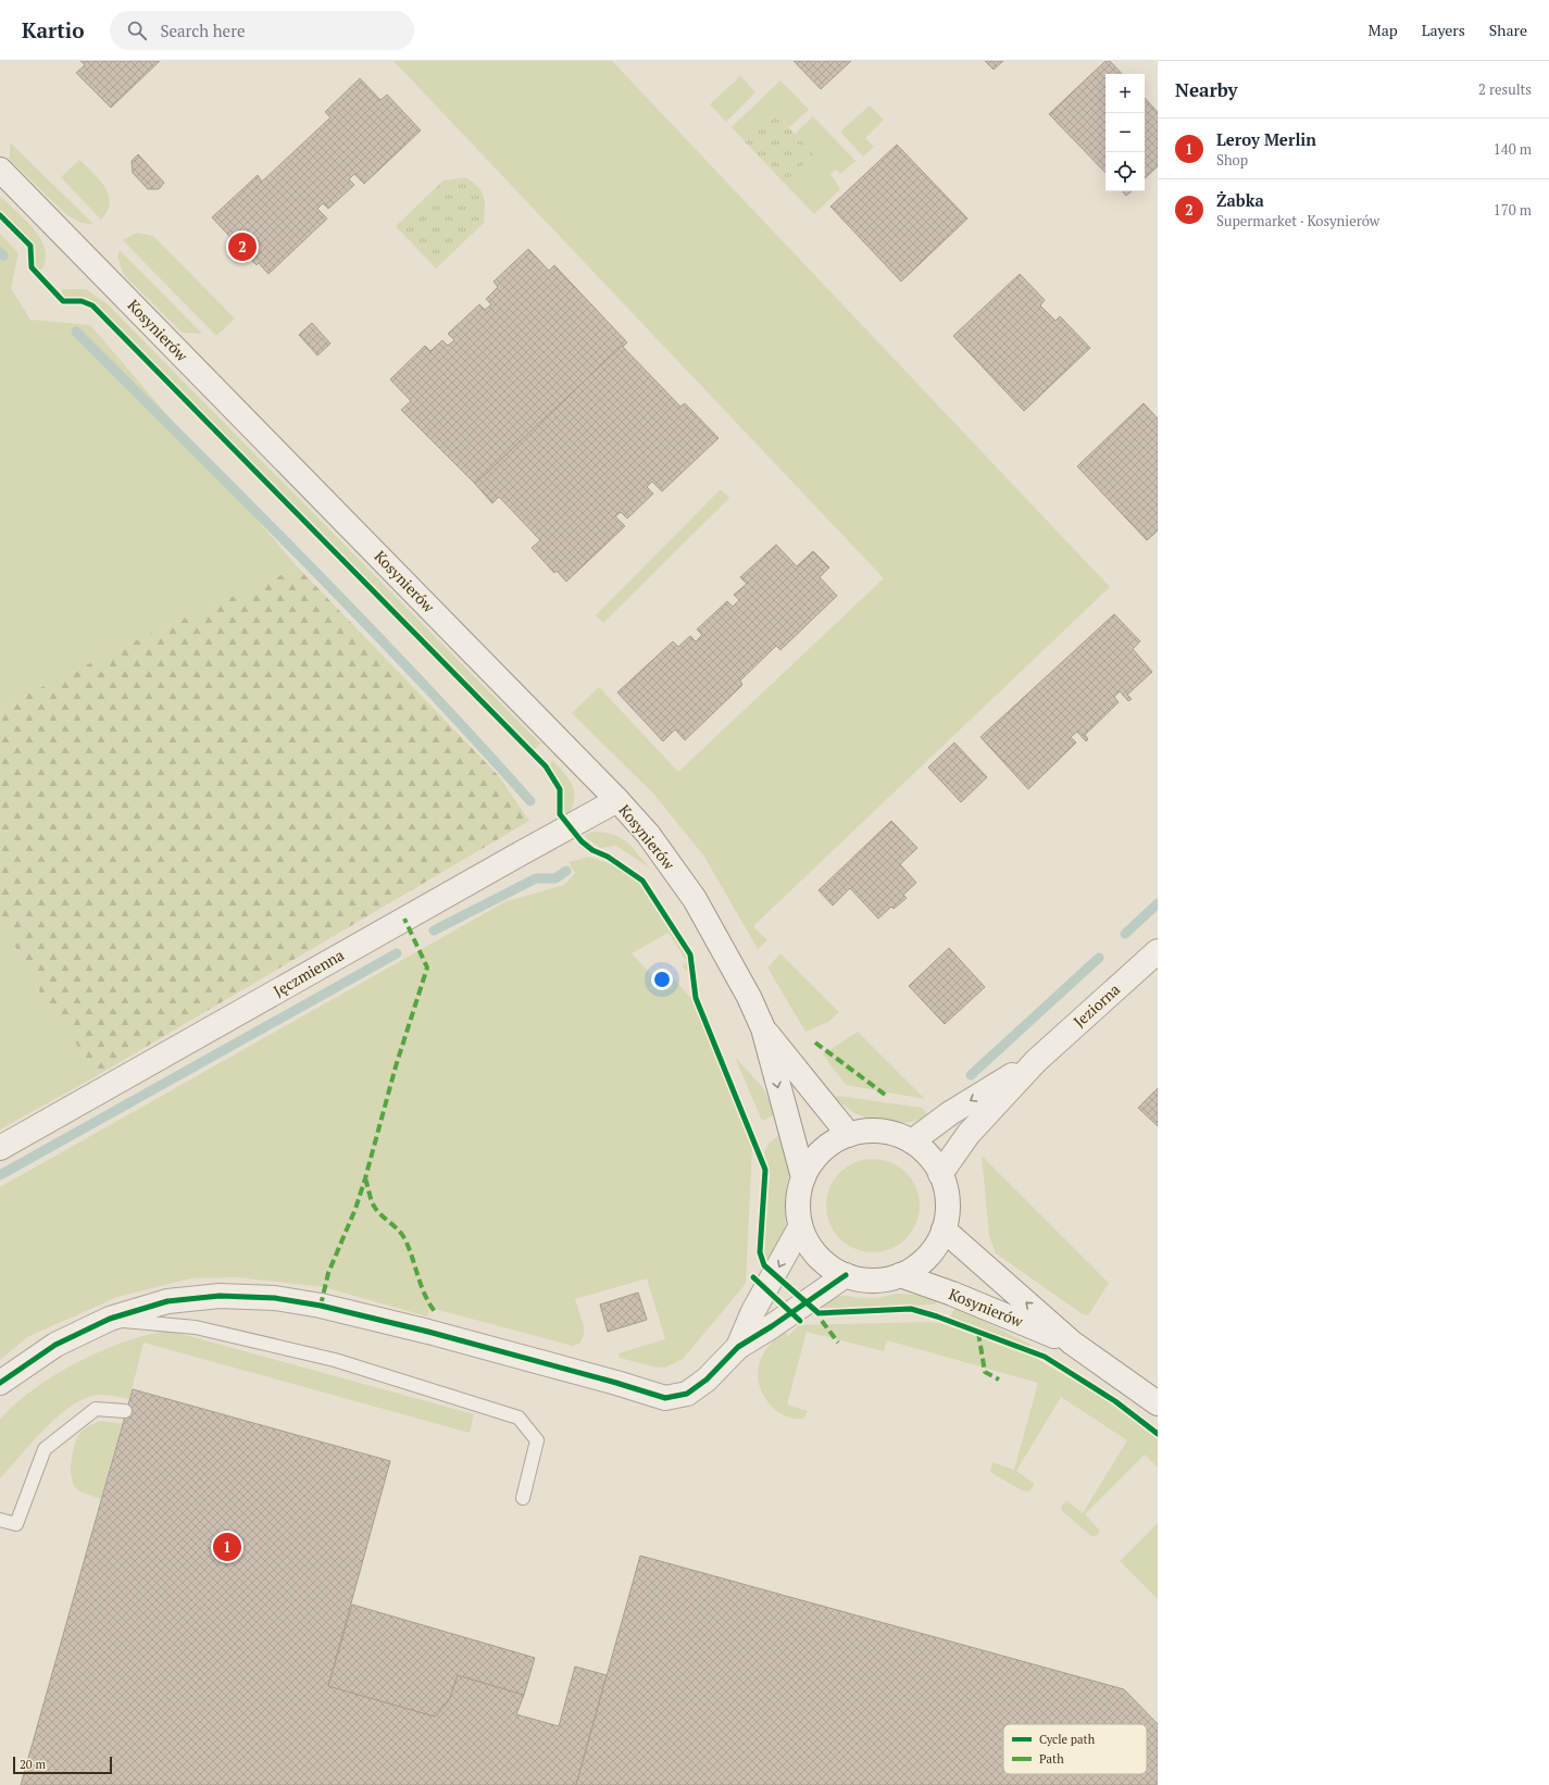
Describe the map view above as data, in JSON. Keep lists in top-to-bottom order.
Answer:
{
  "streets": {
    "main road": ["Kosynierów", "Jęczmienna", "Jeziorna"]
  },
  "crossings": [
    ["Kosynierów", "Jęczmienna"],
    ["Kosynierów", "Jeziorna"]
  ],
  "legend": ["Cycle path", "Path"],
  "scale_bar": "20 m",
  "page": {
    "header": "Kartio",
    "search": "Search here",
    "nav": ["Map", "Layers", "Share"],
    "heading": ["Nearby", "2 results"],
    "map_buttons": ["+", "−"],
    "list": [
      {
        "mark": "1",
        "name": "Leroy Merlin",
        "note": "Shop",
        "value": "140 m"
      },
      {
        "mark": "2",
        "name": "Żabka",
        "note": "Supermarket · Kosynierów",
        "value": "170 m"
      }
    ],
    "pins": ["2", "1"],
    "scale": "20 m"
  }
}
